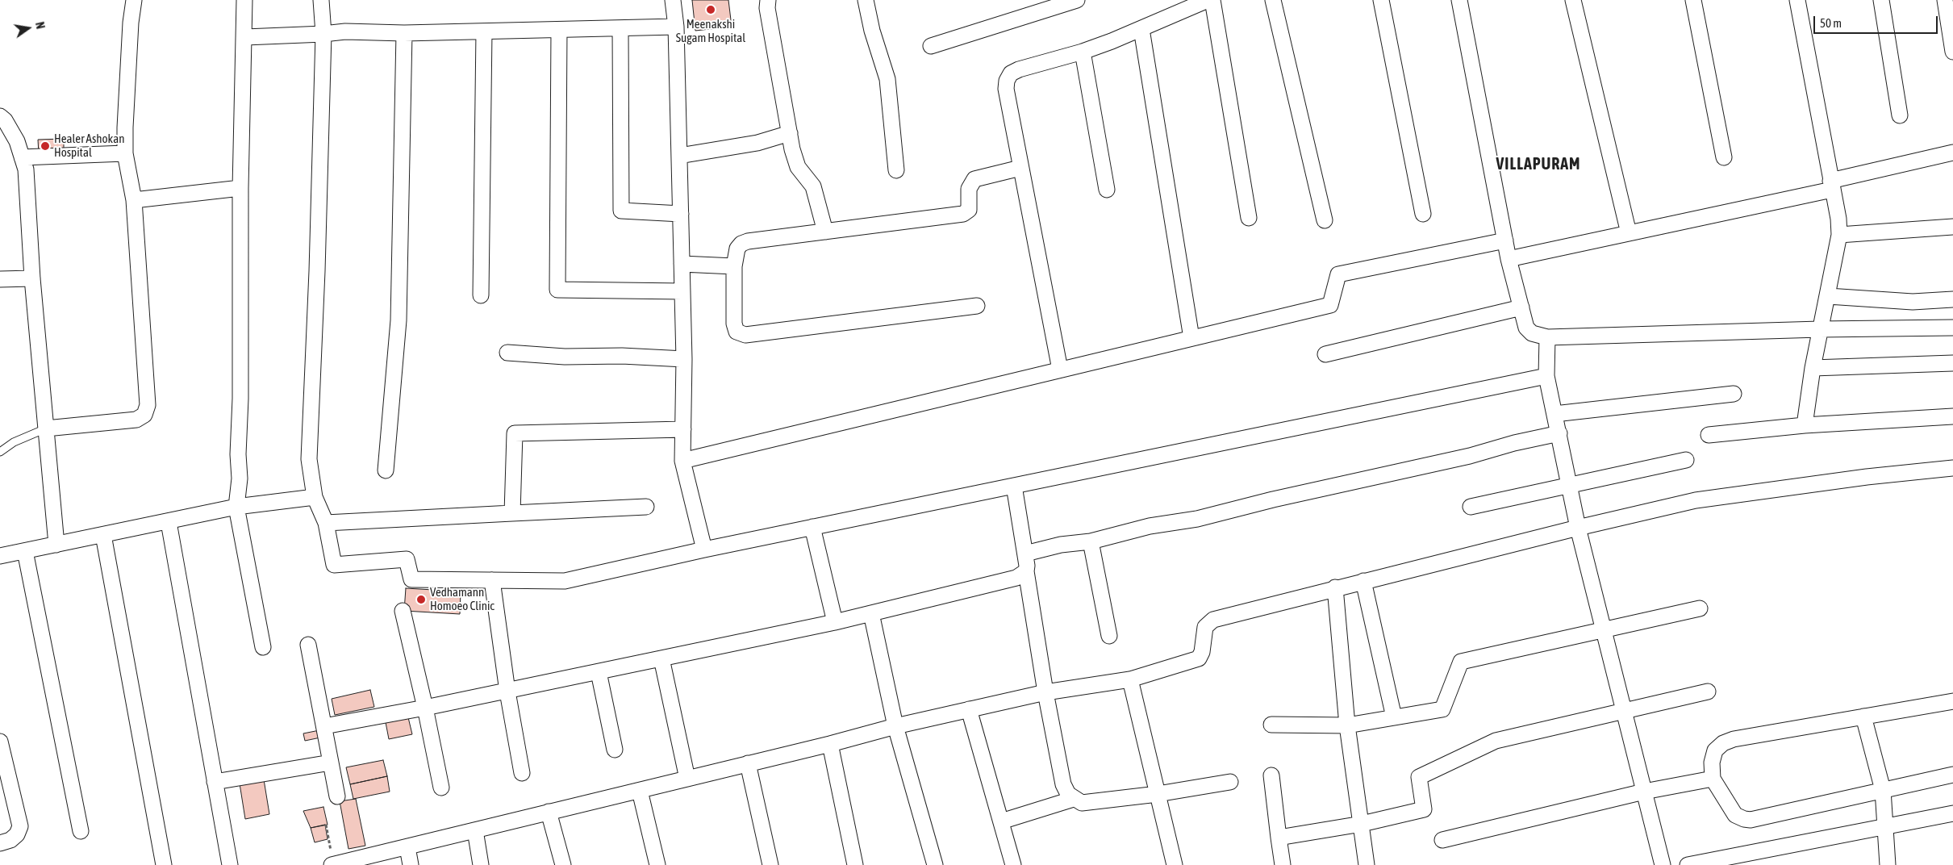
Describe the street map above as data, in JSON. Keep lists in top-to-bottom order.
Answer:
{
  "districts": ["VILLAPURAM"],
  "places": ["Meenakshi Sugam Hospital", "Healer Ashokan Hospital", "Vedhamann Homoeo Clinic"],
  "scale_bar": "50 m",
  "north": "right"
}
